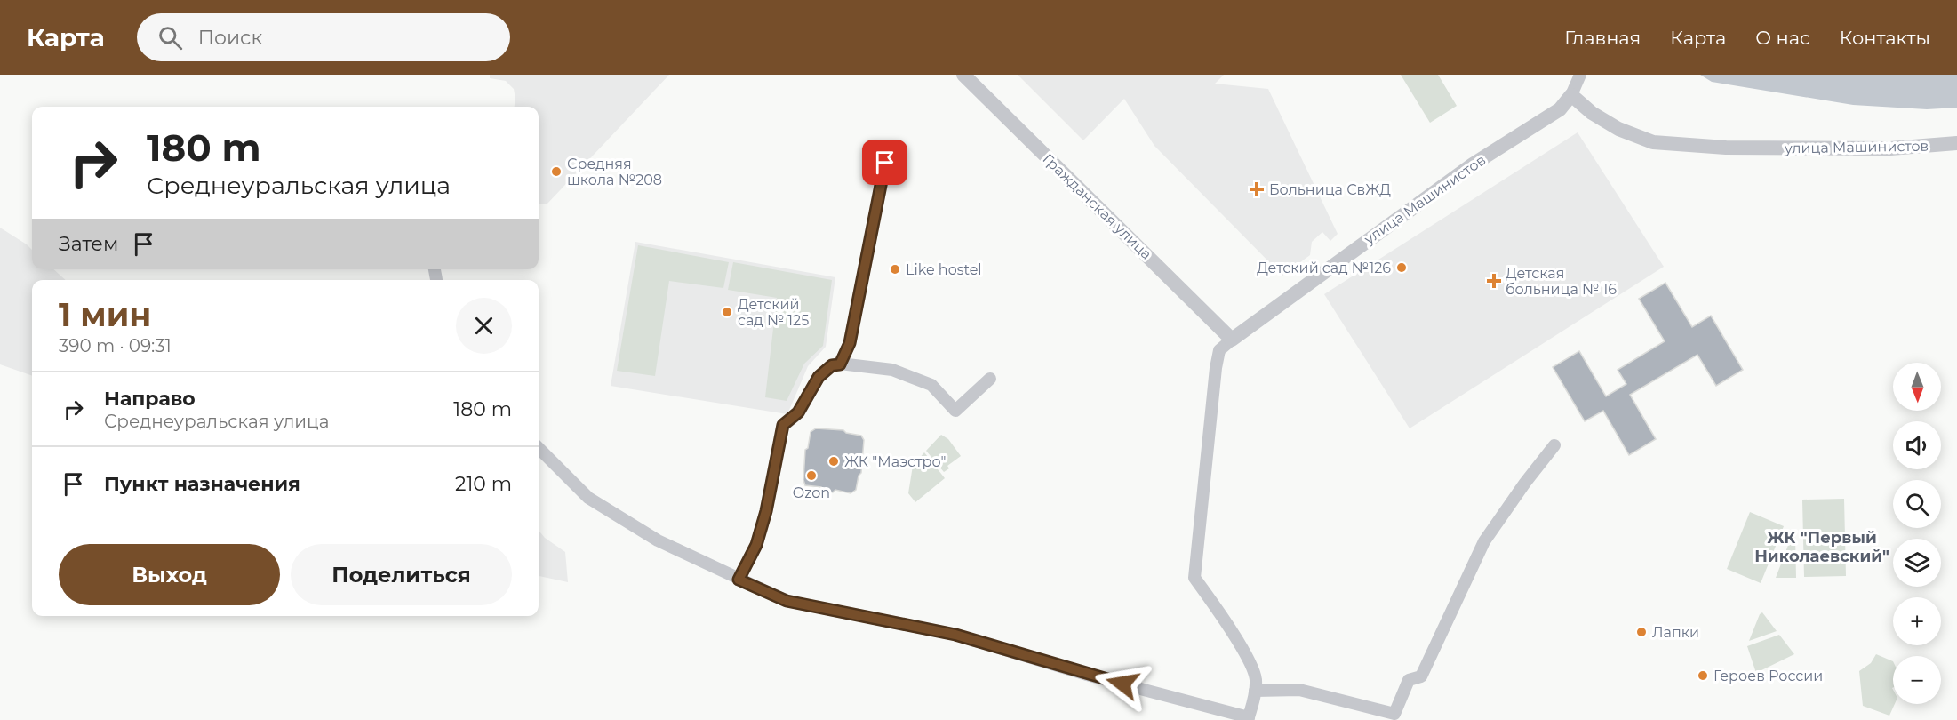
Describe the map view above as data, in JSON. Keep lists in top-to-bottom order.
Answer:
{
  "streets": {
    "street": ["улица Машинистов", "Гражданская улица"]
  },
  "crossings": [
    ["улица Машинистов", "Гражданская улица"]
  ],
  "districts": ["ЖК \"Первый Николаевский\""],
  "places": {
    "other": [
      "Средняя школа №208",
      "Детский сад №126",
      "Like hostel",
      "Детский сад № 125",
      "ЖК \"Маэстро\"",
      "Ozon",
      "Лапки",
      "Героев России"
    ],
    "health": ["Больница СвЖД", "Детская больница № 16"]
  },
  "north": "bottom",
  "page": {
    "header": "Карта",
    "search": "Поиск",
    "nav": [
      "Главная",
      "Карта",
      "О нас",
      "Контакты"
    ],
    "turn": ["180 m", "Среднеуральская улица"],
    "then": "Затем",
    "heading": ["1 мин", "390 m · 09:31"],
    "map_buttons": ["+", "−"],
    "list": [
      {
        "name": "Направо",
        "note": "Среднеуральская улица",
        "value": "180 m"
      },
      {
        "name": "Пункт назначения",
        "value": "210 m"
      }
    ],
    "buttons": ["Выход", "Поделиться"]
  }
}
